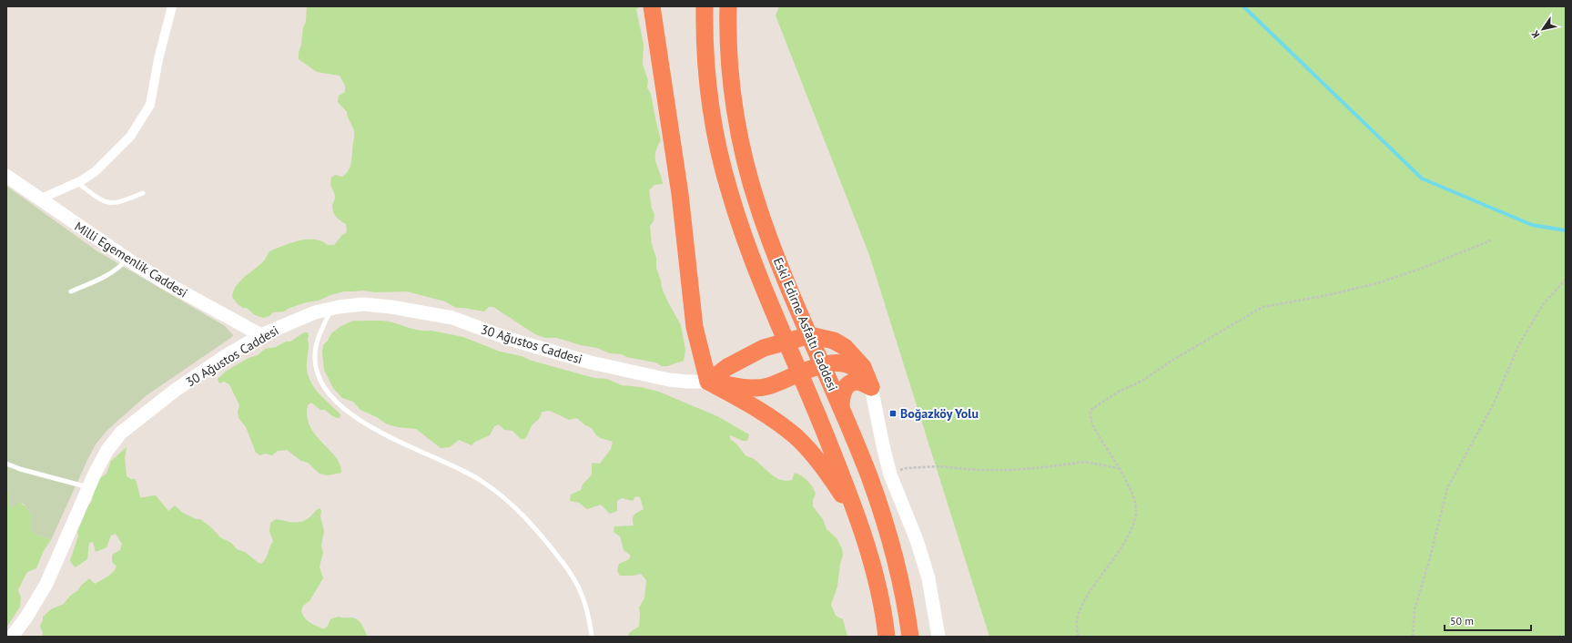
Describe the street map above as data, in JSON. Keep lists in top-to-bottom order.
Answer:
{
  "streets": {
    "highway": ["Eski Edirne Asfaltı Caddesi"],
    "main road": ["Milli Egemenlik Caddesi", "30 Ağustos Caddesi"]
  },
  "crossings": [
    ["Milli Egemenlik Caddesi", "30 Ağustos Caddesi"]
  ],
  "places": {
    "transit": ["Boğazköy Yolu"]
  },
  "scale_bar": "50 m",
  "north": "bottom left"
}
